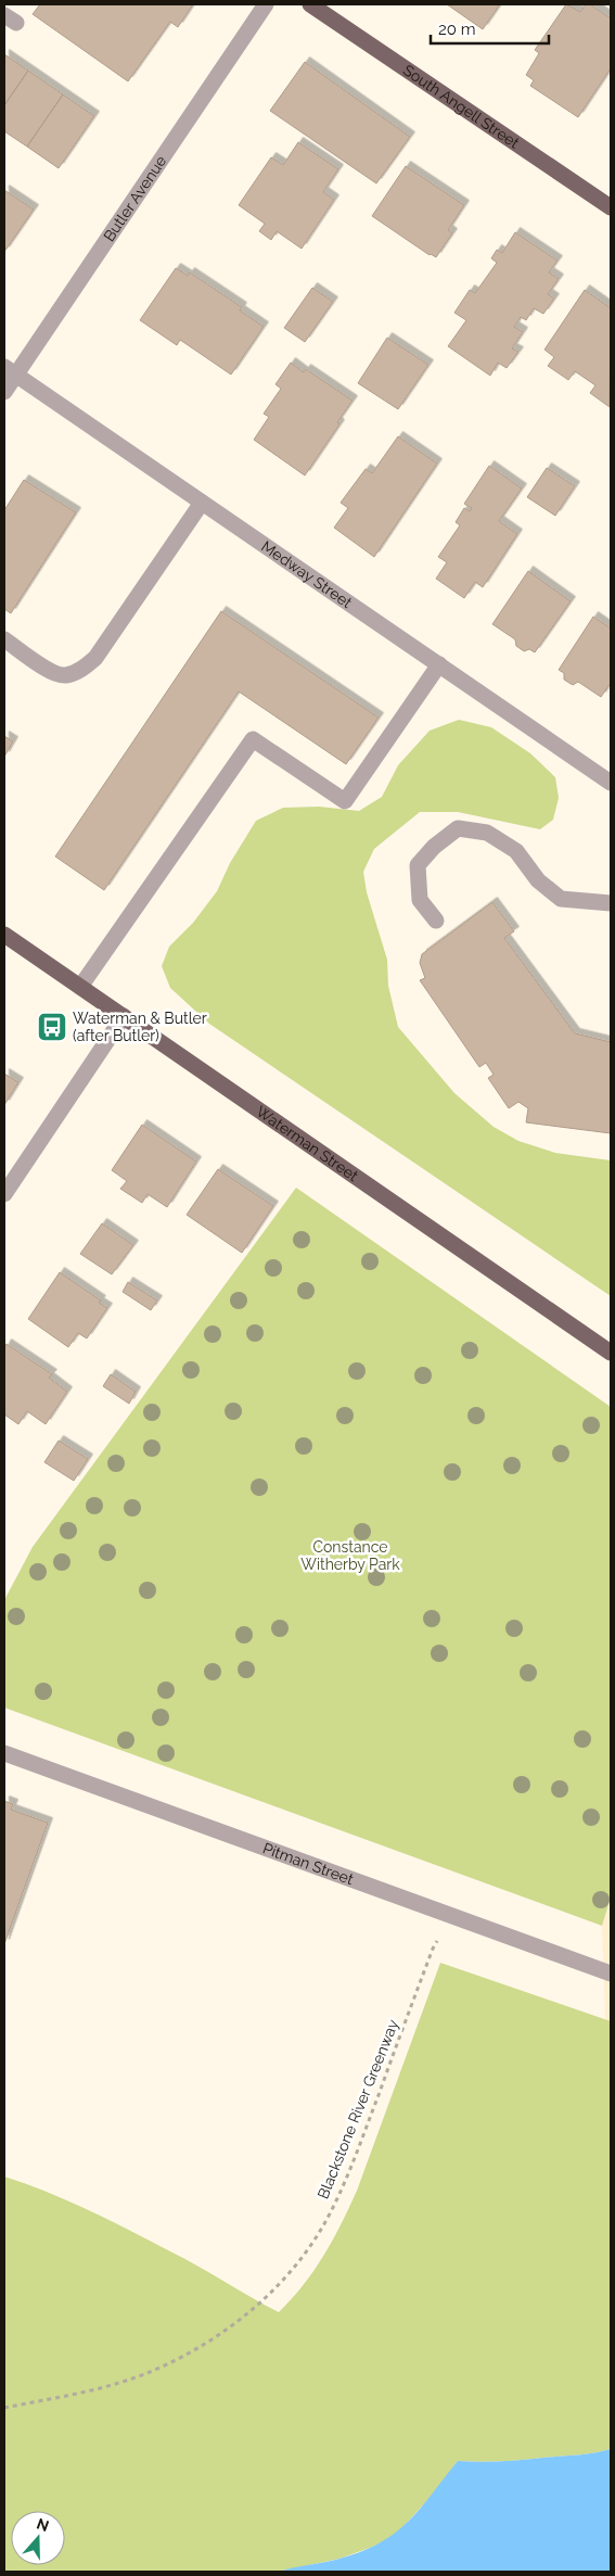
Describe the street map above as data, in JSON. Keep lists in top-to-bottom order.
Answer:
{
  "streets": {
    "main road": ["South Angell Street", "Waterman Street"],
    "street": ["Butler Avenue", "Medway Street", "Pitman Street"],
    "path": ["Blackstone River Greenway"]
  },
  "crossings": [
    ["Butler Avenue", "Medway Street"]
  ],
  "parks": ["Constance Witherby Park"],
  "places": {
    "bus stop": ["Waterman & Butler (after Butler)"]
  },
  "scale_bar": "20 m",
  "north": "top"
}
